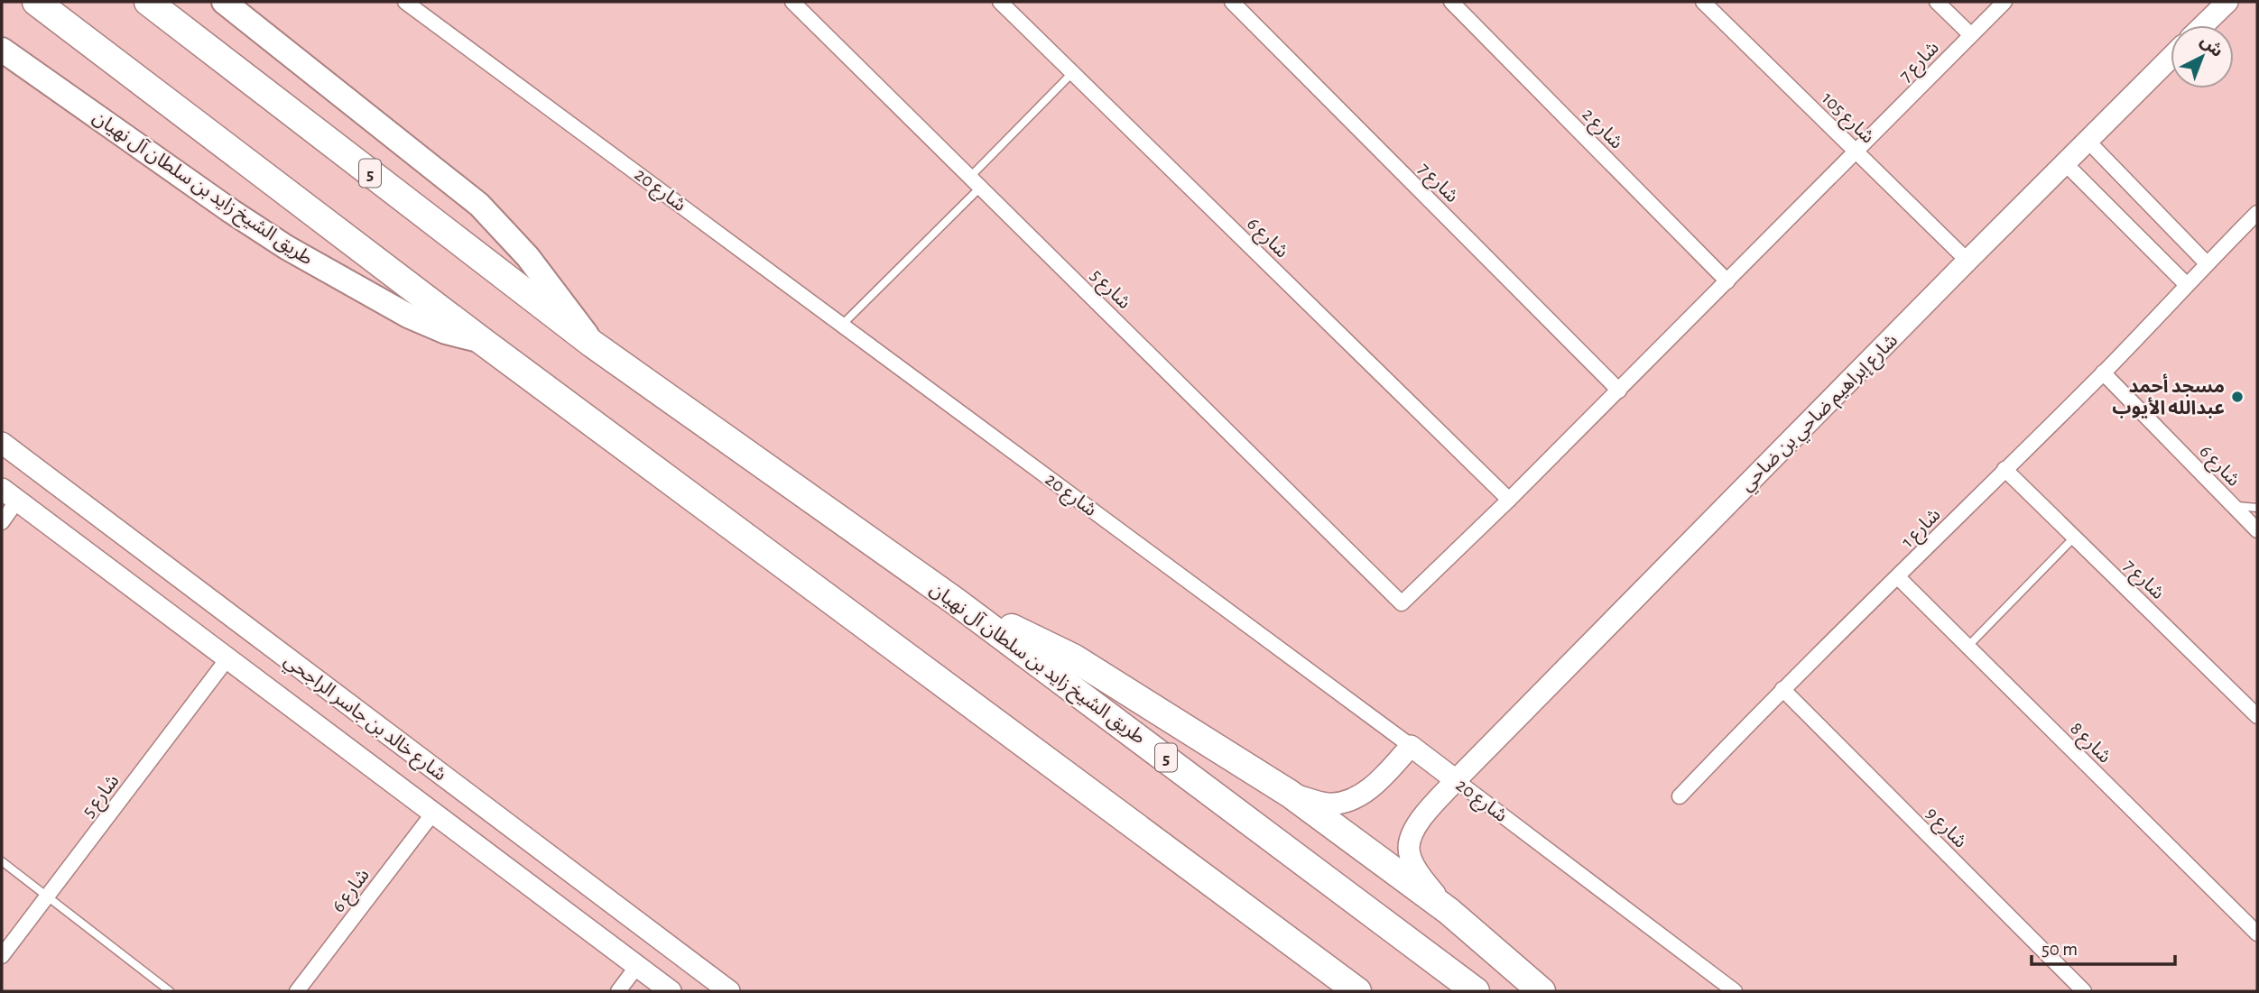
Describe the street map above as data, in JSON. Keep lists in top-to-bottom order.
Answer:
{
  "streets": {
    "highway": ["5", "طريق الشيخ زايد بن سلطان آل نهيان"],
    "street": [
      "شارع 7",
      "شارع 105",
      "شارع 2",
      "شارع 20",
      "شارع 6",
      "شارع 5",
      "شارع إبراهيم ضاحي بن ضاحي",
      "شارع 1",
      "شارع خالد بن جاسر الراجحي",
      "شارع 8",
      "شارع 9"
    ]
  },
  "crossings": [
    ["شارع 7", "شارع 105"],
    ["شارع 7", "شارع 2"],
    ["شارع 7", "شارع 6"],
    ["شارع 7", "شارع 5"],
    ["شارع 7", "شارع 1"],
    ["شارع 105", "شارع إبراهيم ضاحي بن ضاحي"],
    ["شارع 20", "شارع إبراهيم ضاحي بن ضاحي"],
    ["شارع 6", "شارع 1"],
    ["شارع 6", "شارع خالد بن جاسر الراجحي"],
    ["شارع 5", "شارع خالد بن جاسر الراجحي"],
    ["شارع 1", "شارع 8"],
    ["شارع 1", "شارع 9"]
  ],
  "places": ["مسجد أحمد عبدالله الأيوب"],
  "scale_bar": "50 m",
  "north": "top right"
}
